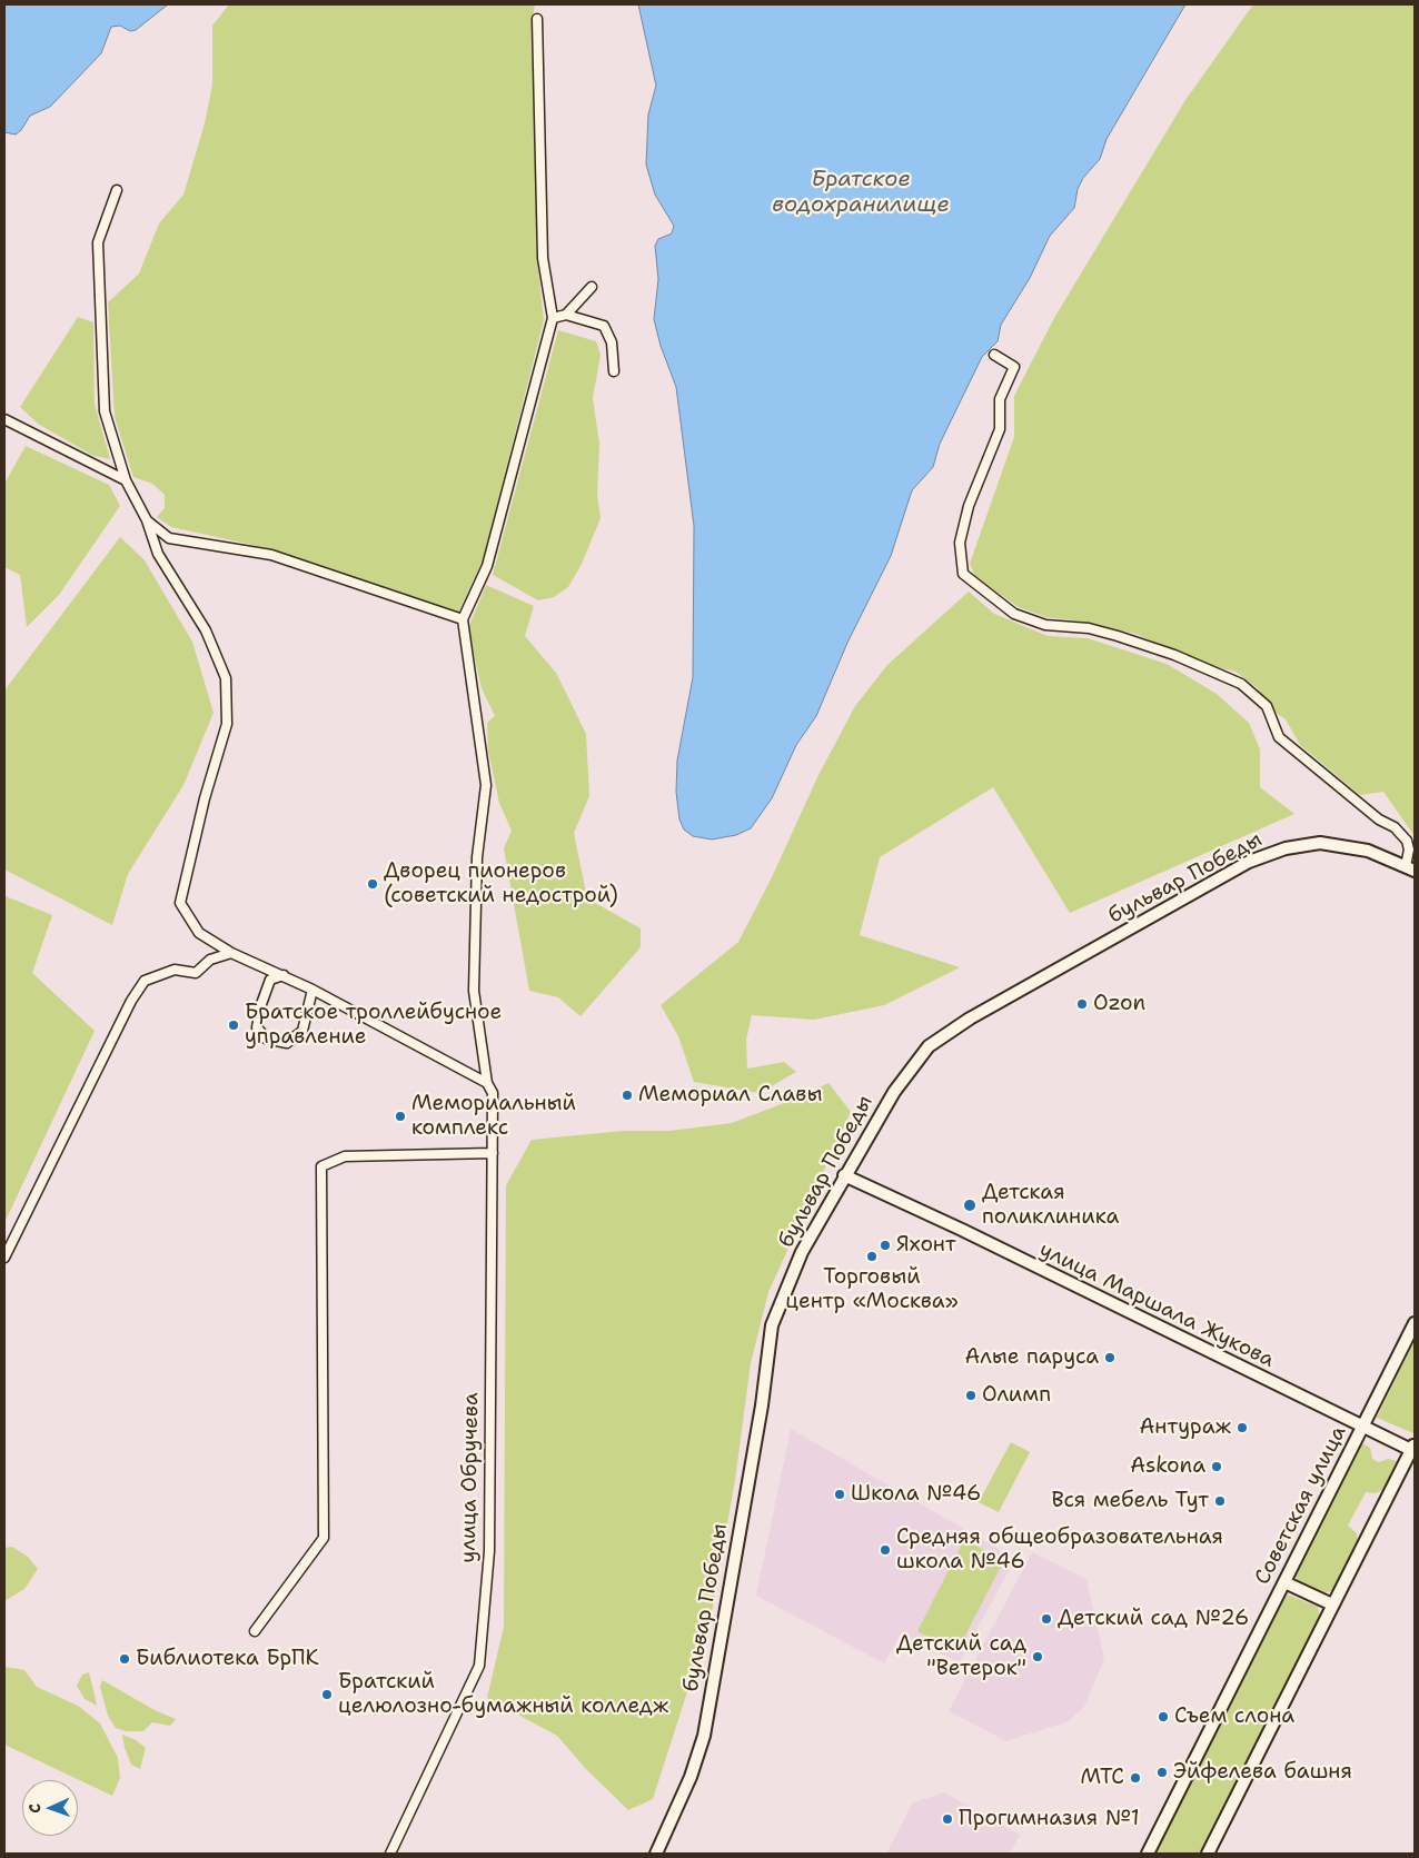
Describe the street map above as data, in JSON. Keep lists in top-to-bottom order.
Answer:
{
  "streets": {
    "street": [
      "бульвар Победы",
      "улица Маршала Жукова",
      "улица Обручева",
      "Советская улица"
    ]
  },
  "crossings": [
    ["бульвар Победы", "улица Маршала Жукова"],
    ["улица Маршала Жукова", "Советская улица"]
  ],
  "water": ["Братское водохранилище"],
  "places": [
    "Дворец пионеров (советский недострой)",
    "Ozon",
    "Братское троллейбусное управление",
    "Мемориал Славы",
    "Мемориальный комплекс",
    "Детская поликлиника",
    "Яхонт",
    "Торговый центр «Москва»",
    "Алые паруса",
    "Олимп",
    "Антураж",
    "Askona",
    "Школа №46",
    "Вся мебель Тут",
    "Средняя общеобразовательная школа №46",
    "Детский сад №26",
    "Детский сад \"Ветерок\"",
    "Библиотека БрПК",
    "Братский целюлозно-бумажный колледж",
    "Съем слона",
    "Эйфелева башня",
    "МТС",
    "Прогимназия №1"
  ],
  "north": "left"
}
